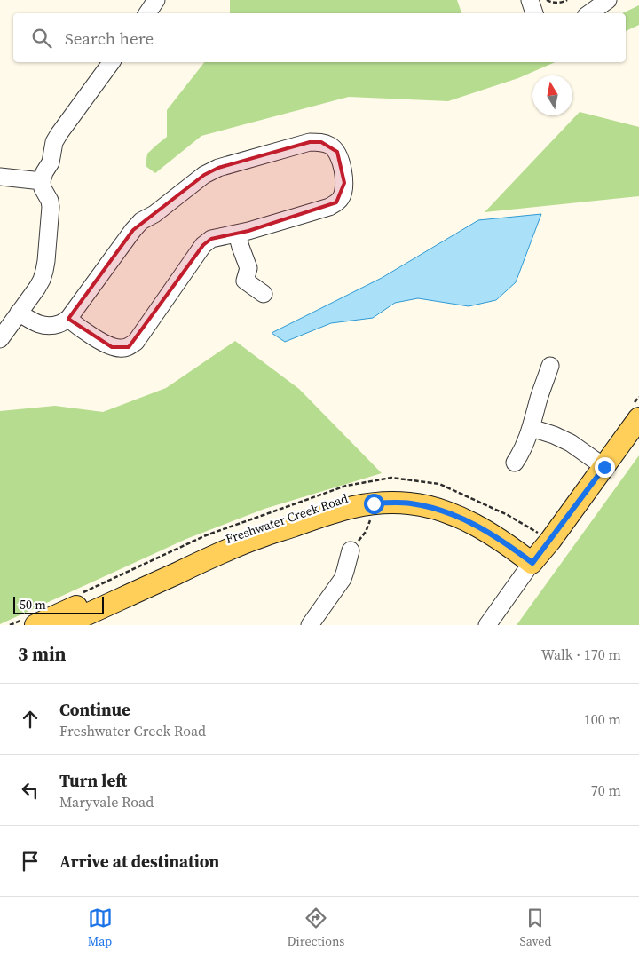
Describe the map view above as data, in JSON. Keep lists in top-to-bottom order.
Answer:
{
  "streets": {
    "main road": ["Freshwater Creek Road"]
  },
  "scale_bar": "50 m",
  "north": "top",
  "page": {
    "search": "Search here",
    "scale": "50 m",
    "heading": ["3 min", "Walk · 170 m"],
    "list": [
      ["Continue", "Freshwater Creek Road", "100 m"],
      ["Turn left", "Maryvale Road", "70 m"],
      "Arrive at destination"
    ],
    "nav": ["Map", "Directions", "Saved"]
  }
}
